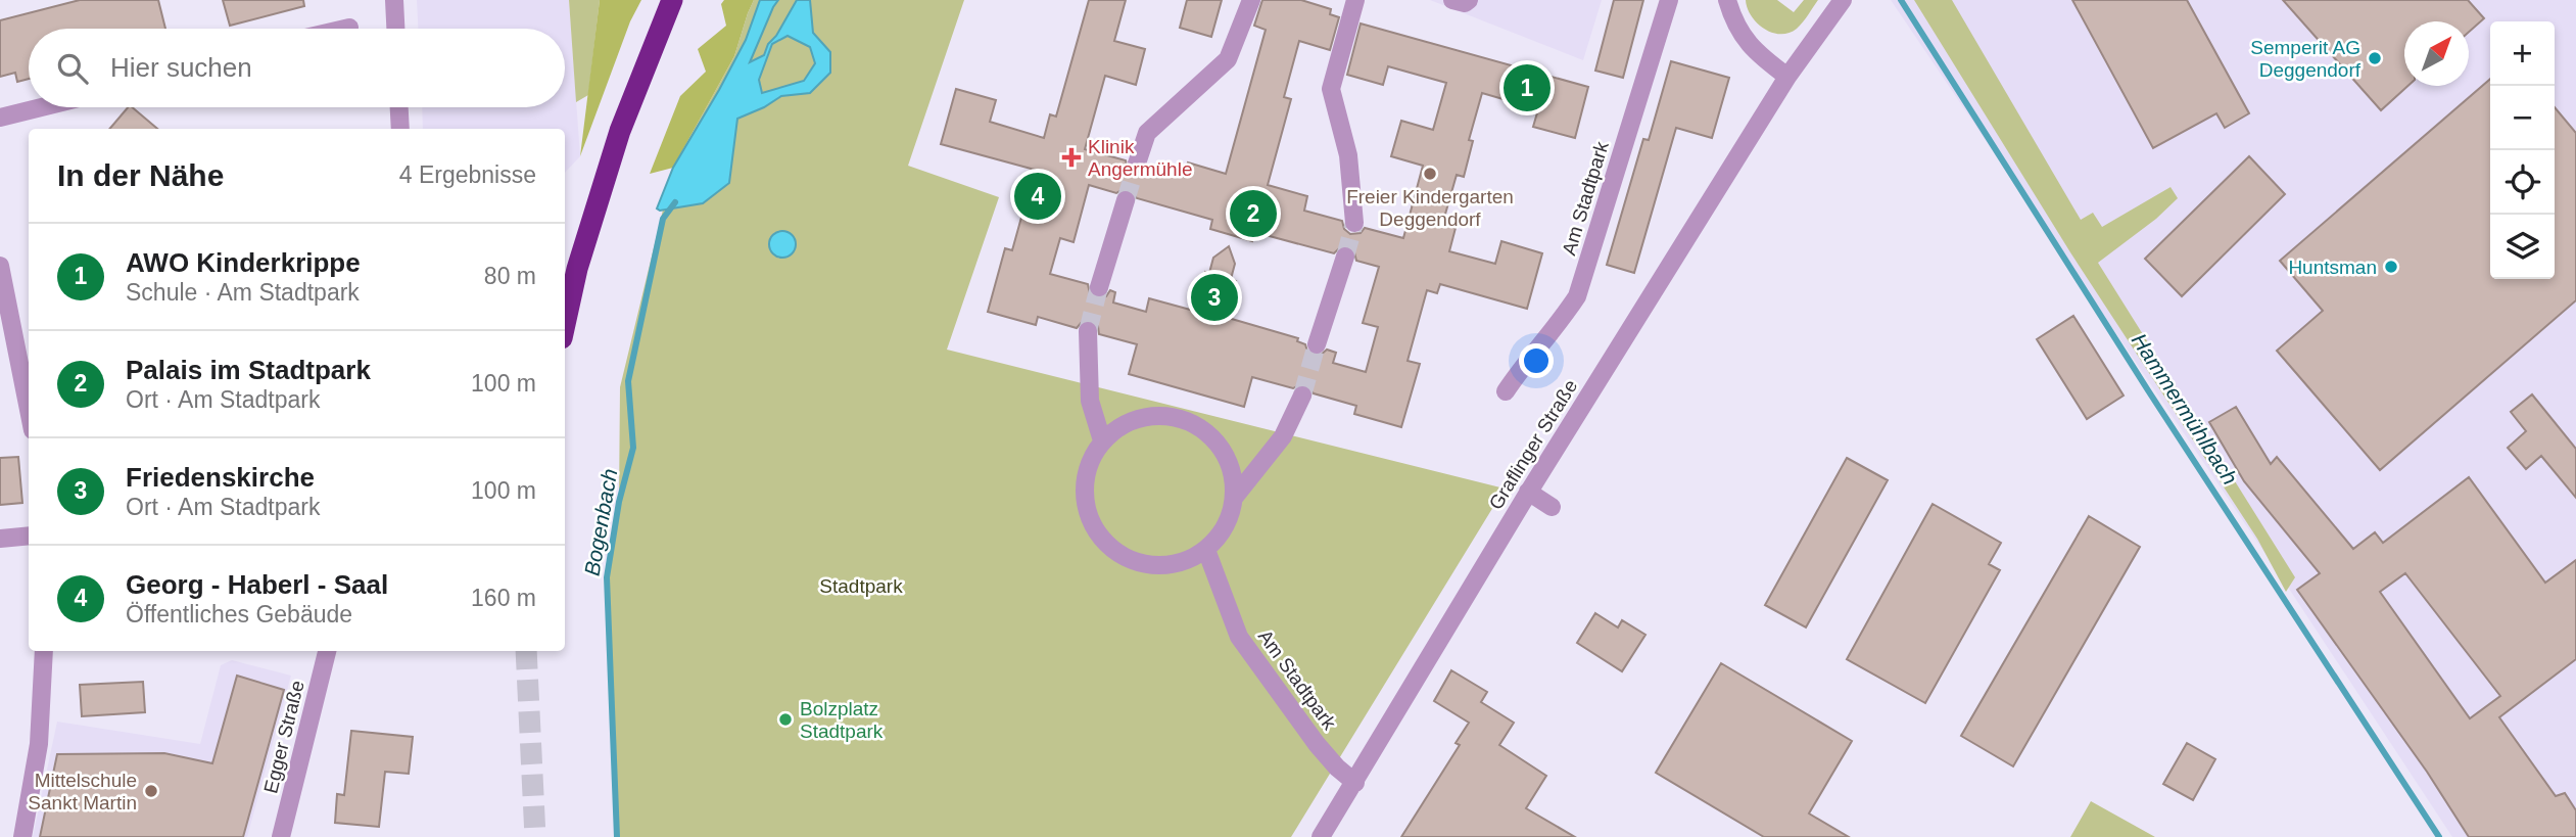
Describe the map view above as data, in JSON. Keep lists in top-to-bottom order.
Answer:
{
  "streets": {
    "street": ["Am Stadtpark", "Graflinger Straße", "Egger Straße"]
  },
  "crossings": [
    ["Am Stadtpark", "Graflinger Straße"]
  ],
  "water": ["Hammermühlbach", "Bogenbach"],
  "parks": ["Stadtpark"],
  "places": {
    "other": [
      "Semperit AG Deggendorf",
      "Freier Kindergarten Deggendorf",
      "Huntsman",
      "Bolzplatz Stadtpark",
      "Mittelschule Sankt Martin"
    ],
    "health": ["Klinik Angermühle"]
  },
  "north": "top right",
  "page": {
    "map_buttons": ["+", "−"],
    "search": "Hier suchen",
    "pins": [
      "1",
      "4",
      "2",
      "3"
    ],
    "heading": ["In der Nähe", "4 Ergebnisse"],
    "list": [
      {
        "mark": "1",
        "name": "AWO Kinderkrippe",
        "note": "Schule · Am Stadtpark",
        "value": "80 m"
      },
      {
        "mark": "2",
        "name": "Palais im Stadtpark",
        "note": "Ort · Am Stadtpark",
        "value": "100 m"
      },
      {
        "mark": "3",
        "name": "Friedenskirche",
        "note": "Ort · Am Stadtpark",
        "value": "100 m"
      },
      {
        "mark": "4",
        "name": "Georg - Haberl - Saal",
        "note": "Öffentliches Gebäude",
        "value": "160 m"
      }
    ]
  }
}
